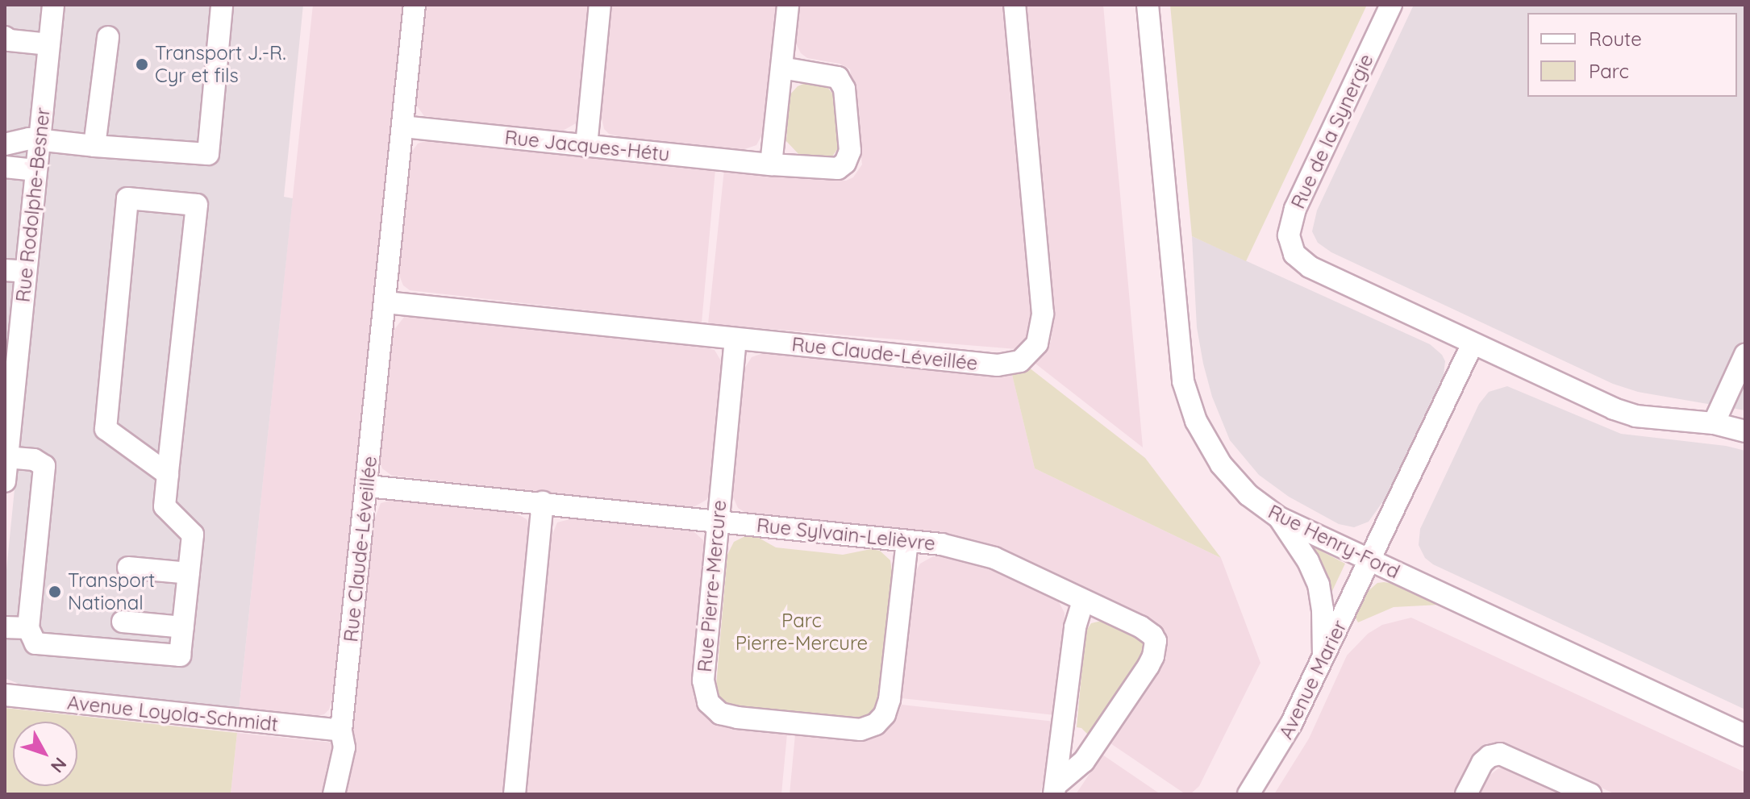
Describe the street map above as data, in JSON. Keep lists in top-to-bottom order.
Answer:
{
  "streets": {
    "street": [
      "Rue de la Synergie",
      "Rue Jacques-Hétu",
      "Rue Rodolphe-Besner",
      "Rue Claude-Léveillée",
      "Rue Sylvain-Lelièvre",
      "Rue Henry-Ford",
      "Rue Pierre-Mercure",
      "Avenue Marier",
      "Avenue Loyola-Schmidt"
    ]
  },
  "crossings": [
    ["Rue Jacques-Hétu", "Rue Claude-Léveillée"],
    ["Rue Claude-Léveillée", "Rue Sylvain-Lelièvre"],
    ["Rue Claude-Léveillée", "Rue Pierre-Mercure"],
    ["Rue Claude-Léveillée", "Avenue Loyola-Schmidt"],
    ["Rue Sylvain-Lelièvre", "Rue Pierre-Mercure"],
    ["Rue Henry-Ford", "Avenue Marier"]
  ],
  "parks": ["Parc Pierre-Mercure"],
  "places": ["Transport J.-R. Cyr et fils", "Transport National"],
  "legend": ["Route", "Parc"],
  "north": "bottom right"
}
